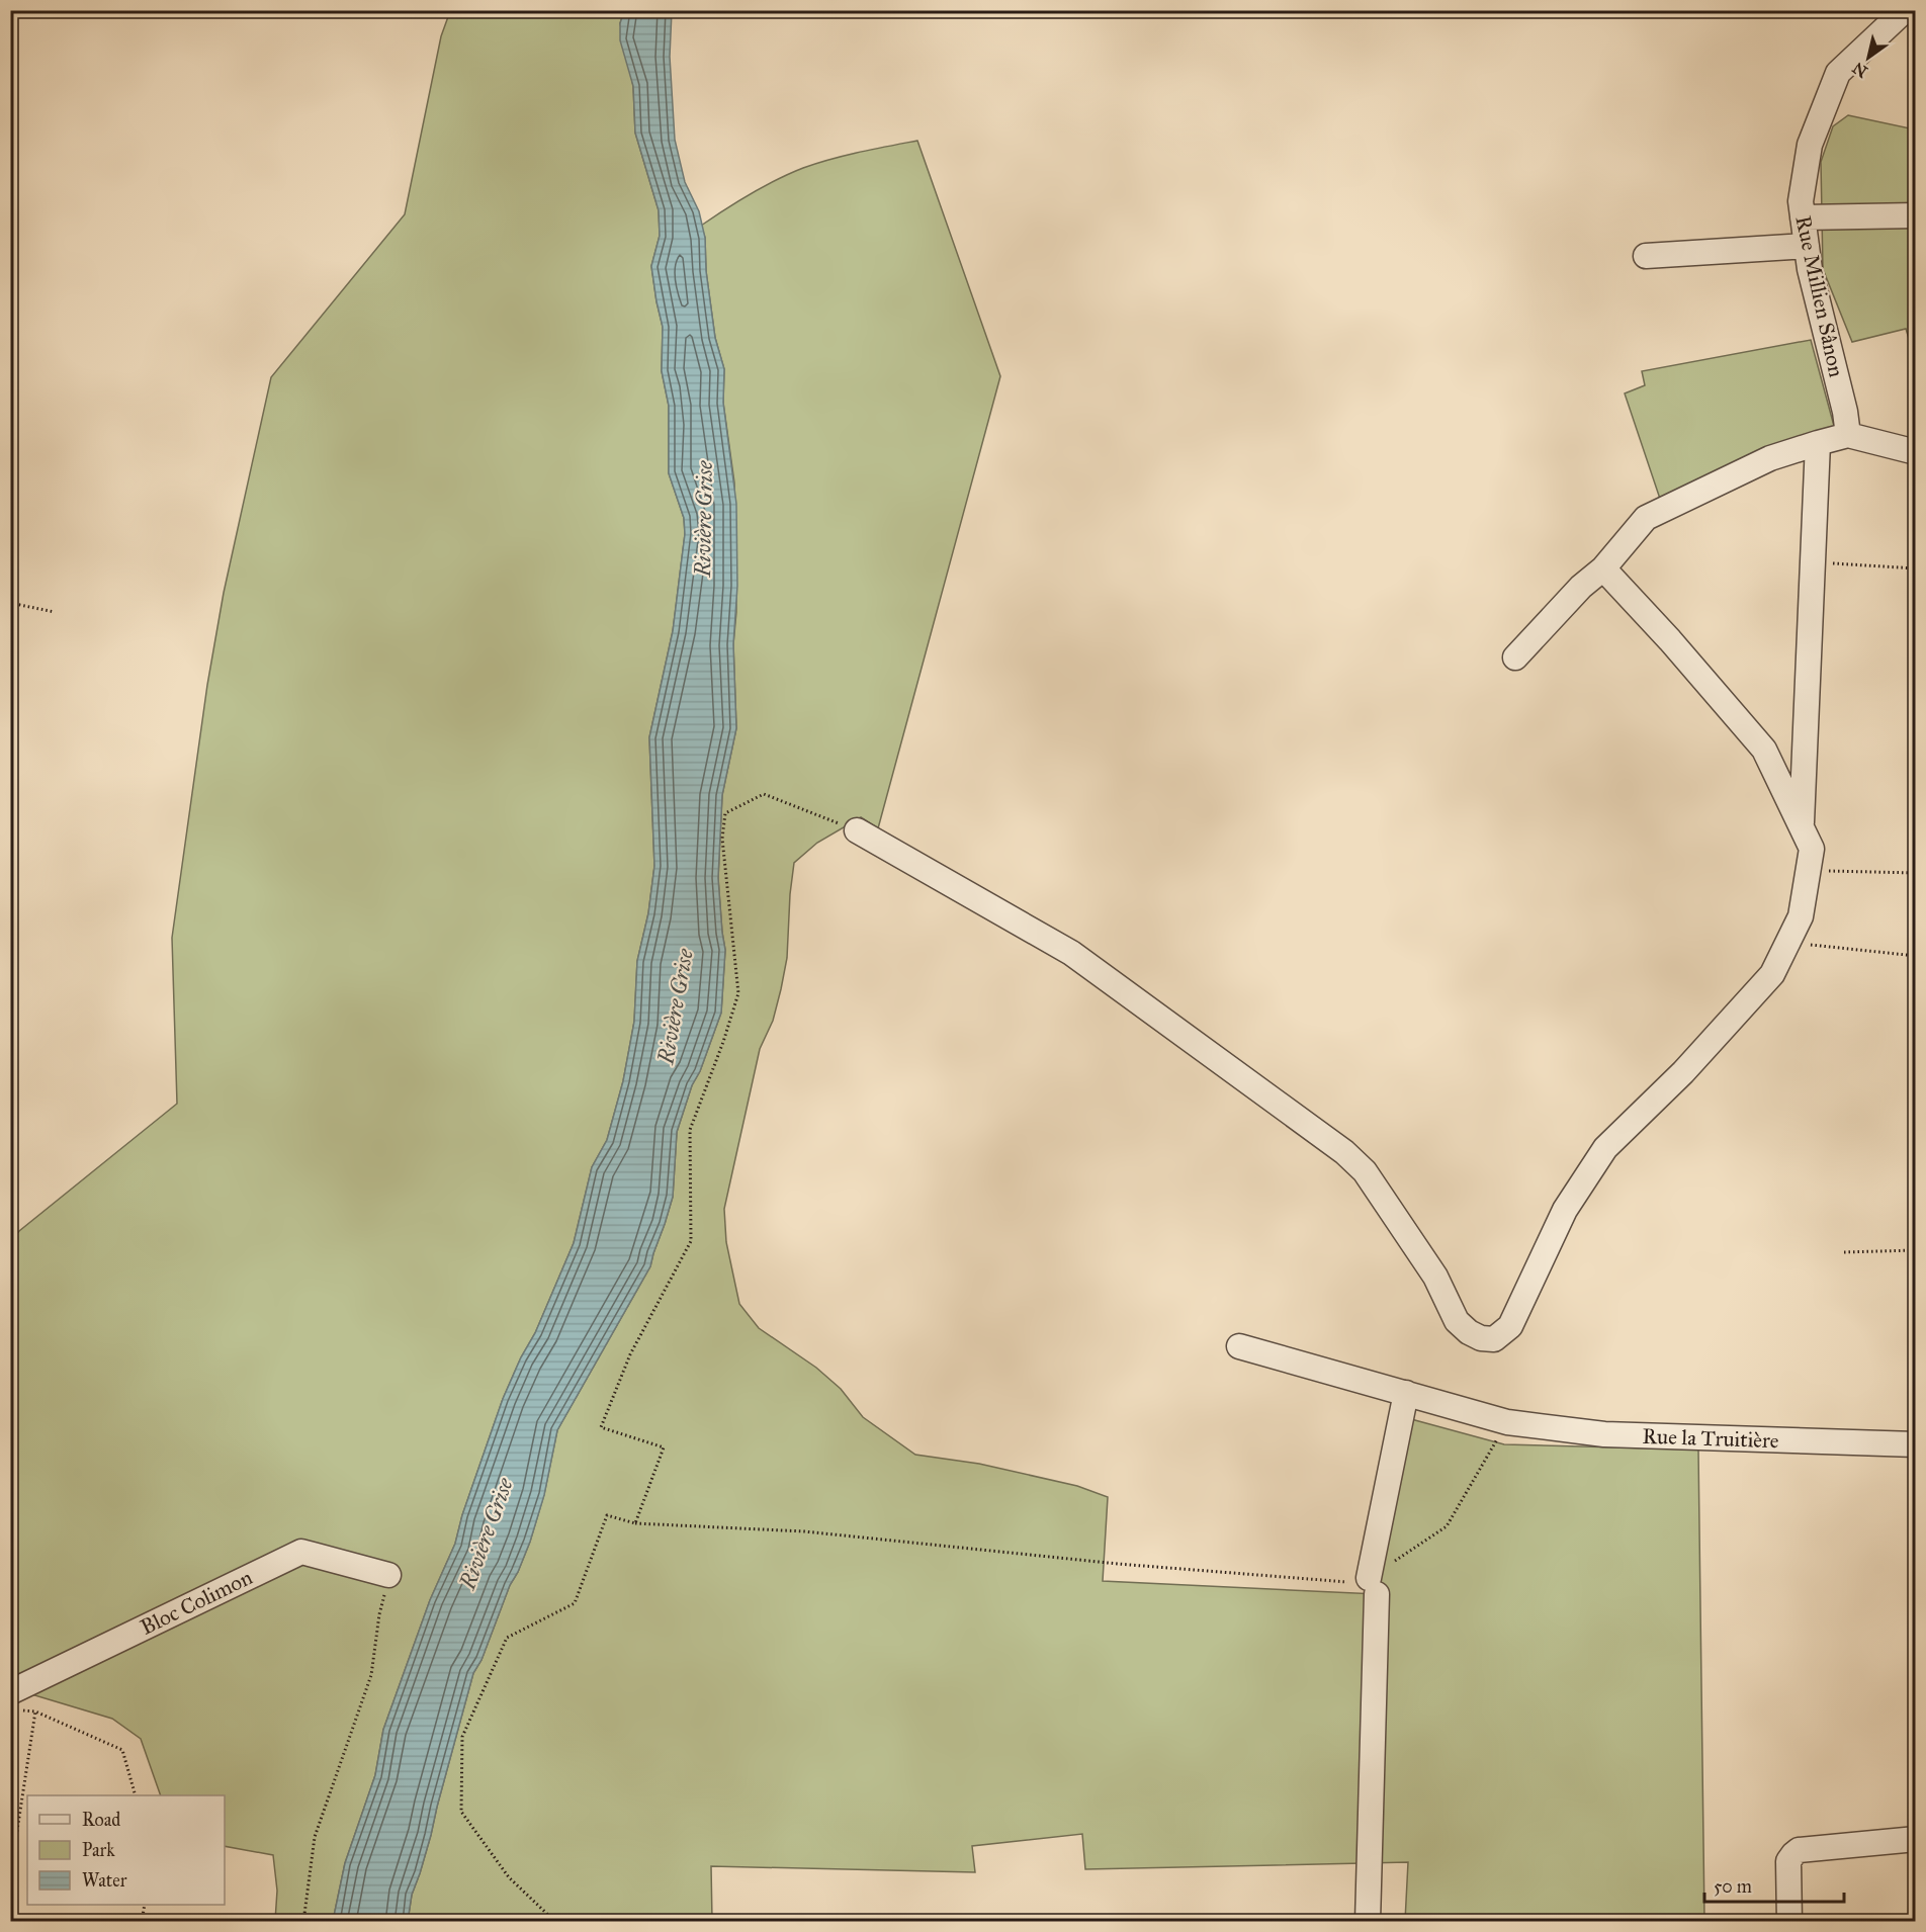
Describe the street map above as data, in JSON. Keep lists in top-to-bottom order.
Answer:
{
  "streets": {
    "street": ["Rue Millien Sânon", "Rue la Truitière", "Bloc Colimon"]
  },
  "water": ["Rivière Grise"],
  "legend": ["Road", "Park", "Water"],
  "scale_bar": "50 m",
  "north": "bottom left"
}
